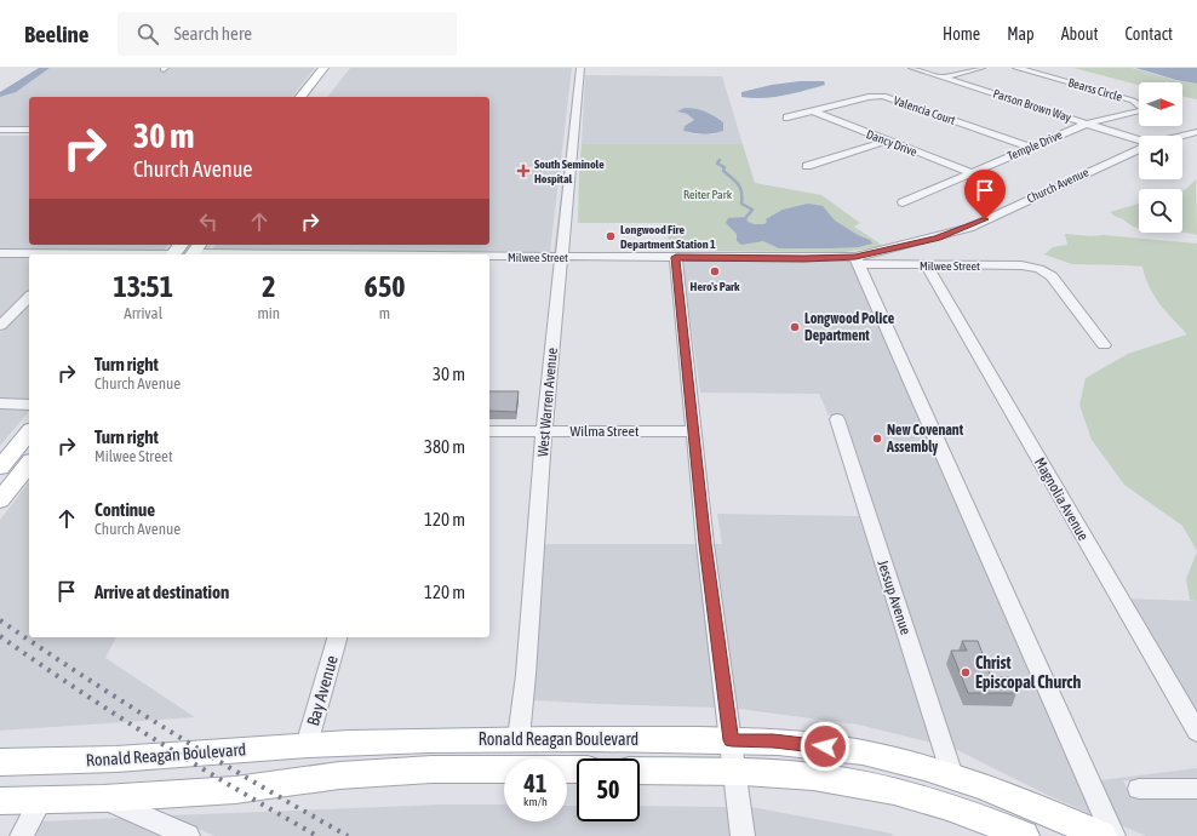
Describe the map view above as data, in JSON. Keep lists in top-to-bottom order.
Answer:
{
  "streets": {
    "main road": ["Ronald Reagan Boulevard"],
    "street": [
      "Bearss Circle",
      "Parson Brown Way",
      "Valencia Court",
      "Dancy Drive",
      "Temple Drive",
      "Church Avenue",
      "Milwee Street",
      "West Warren Avenue",
      "Wilma Street",
      "Magnolia Avenue",
      "Jessup Avenue",
      "Bay Avenue"
    ]
  },
  "crossings": [
    ["Bearss Circle", "Parson Brown Way"],
    ["Bearss Circle", "Temple Drive"],
    ["Parson Brown Way", "Temple Drive"],
    ["Valencia Court", "Dancy Drive"],
    ["Valencia Court", "Temple Drive"],
    ["Dancy Drive", "Temple Drive"],
    ["Church Avenue", "Milwee Street"],
    ["Milwee Street", "West Warren Avenue"],
    ["Milwee Street", "Magnolia Avenue"],
    ["West Warren Avenue", "Wilma Street"],
    ["West Warren Avenue", "Ronald Reagan Boulevard"],
    ["Jessup Avenue", "Ronald Reagan Boulevard"],
    ["Bay Avenue", "Ronald Reagan Boulevard"]
  ],
  "parks": ["Reiter Park"],
  "places": {
    "health": ["South Seminole Hospital"],
    "other": [
      "Longwood Fire Department Station 1",
      "Hero's Park",
      "Longwood Police Department",
      "New Covenant Assembly",
      "Christ Episcopal Church"
    ]
  },
  "north": "right",
  "page": {
    "header": "Beeline",
    "search": "Search here",
    "nav": [
      "Home",
      "Map",
      "About",
      "Contact"
    ],
    "turn": ["30 m", "Church Avenue"],
    "eta": [
      "13:51",
      "Arrival",
      "2",
      "min",
      "650",
      "m"
    ],
    "list": [
      {
        "name": "Turn right",
        "note": "Church Avenue",
        "value": "30 m"
      },
      {
        "name": "Turn right",
        "note": "Milwee Street",
        "value": "380 m"
      },
      {
        "name": "Continue",
        "note": "Church Avenue",
        "value": "120 m"
      },
      {
        "name": "Arrive at destination",
        "value": "120 m"
      }
    ],
    "speed": "41 km/h",
    "limit": "50"
  }
}
